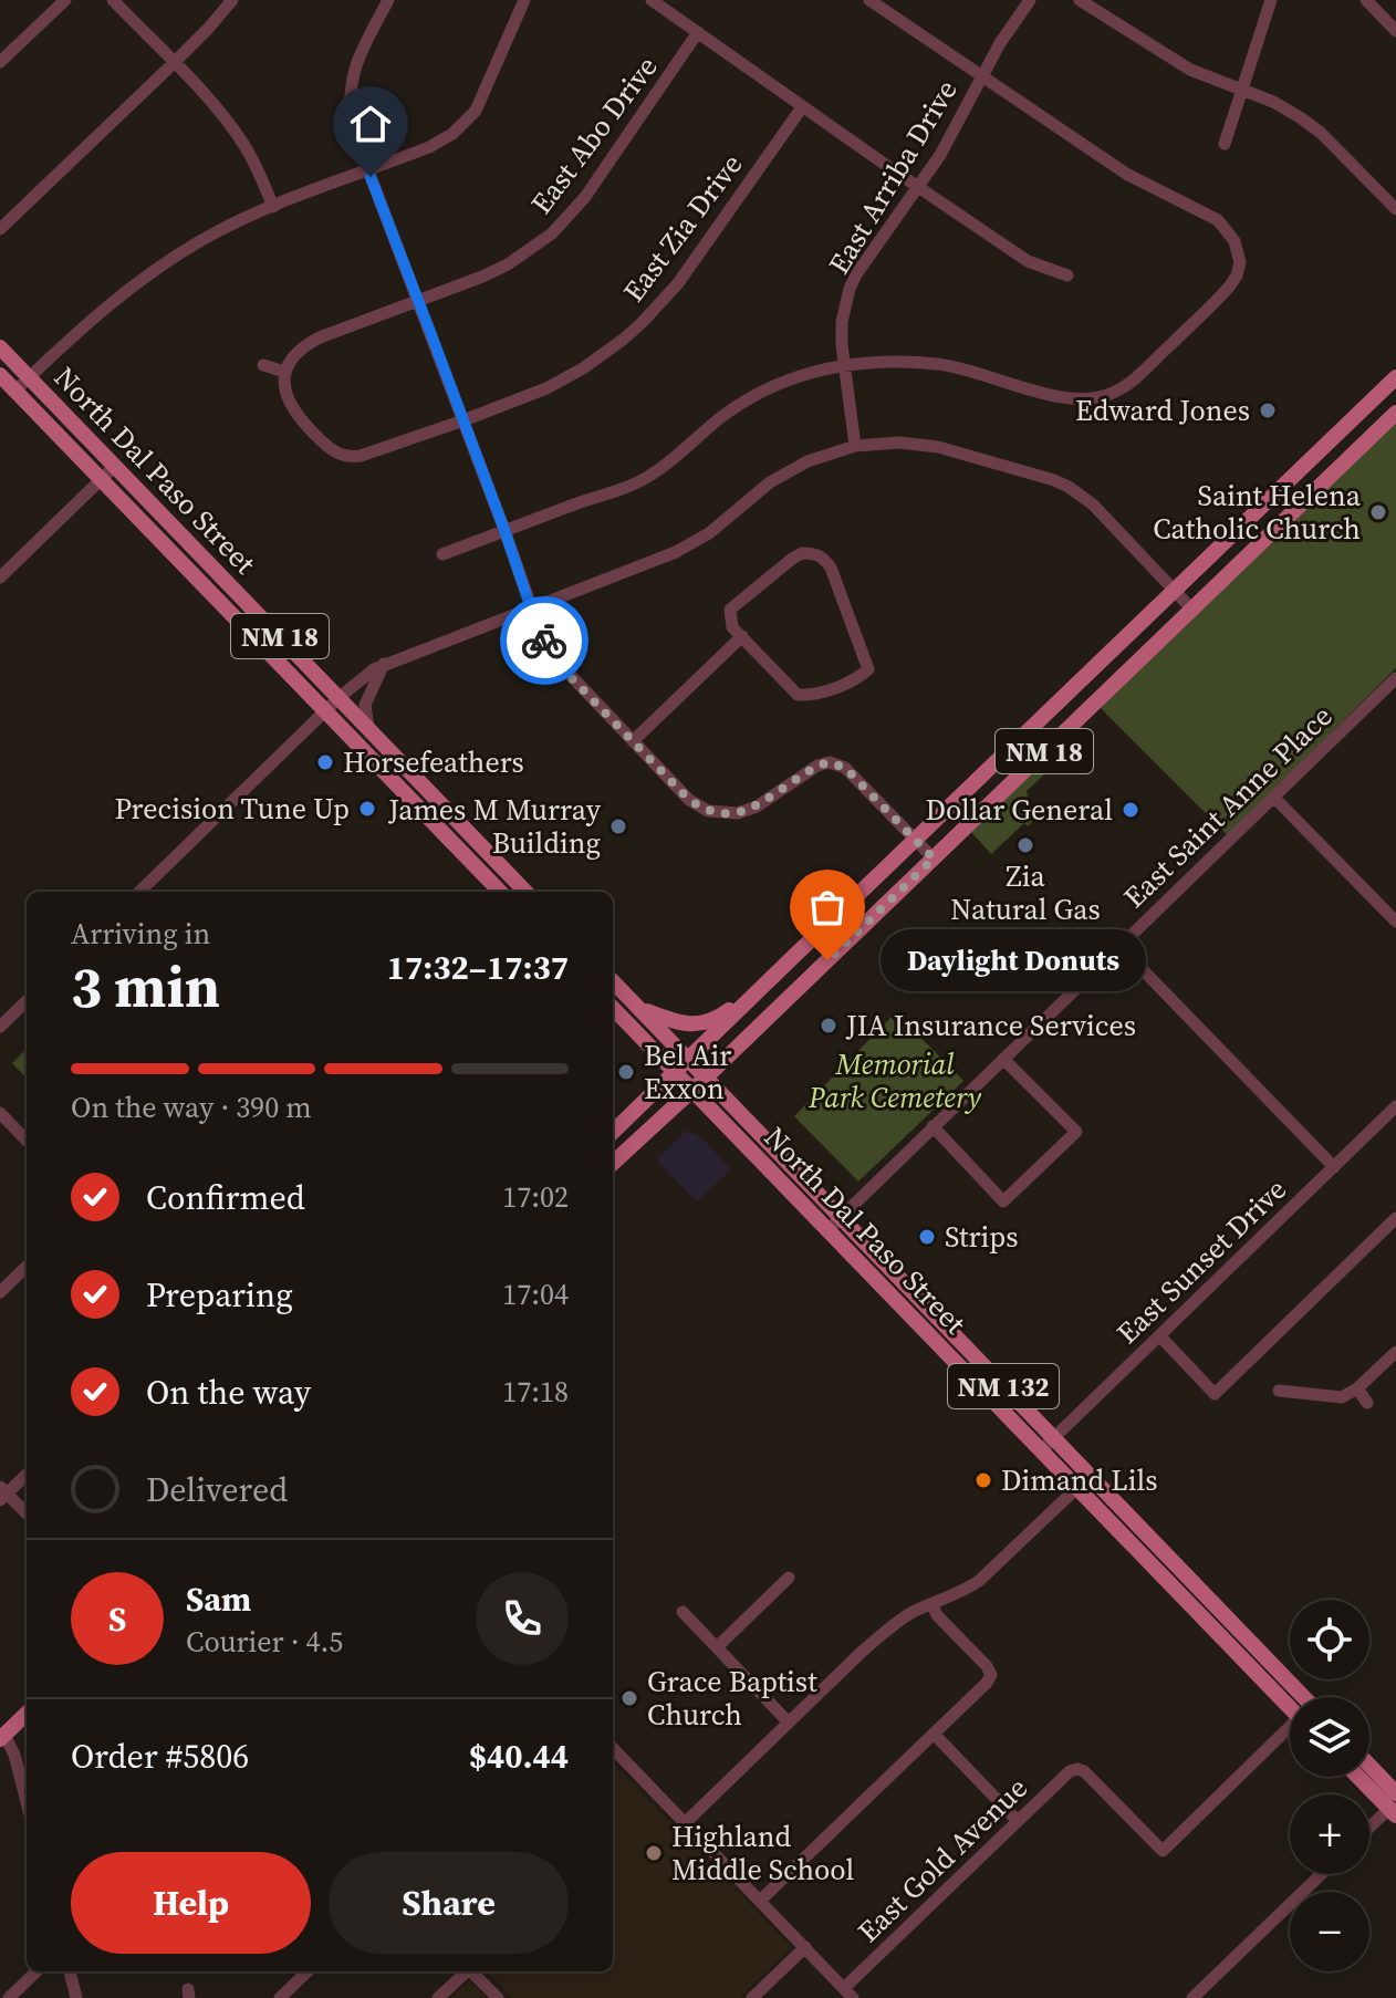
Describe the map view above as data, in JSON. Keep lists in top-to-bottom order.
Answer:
{
  "streets": {
    "main road": ["North Dal Paso Street", "NM 18", "NM 132"],
    "street": [
      "East Abo Drive",
      "East Arriba Drive",
      "East Zia Drive",
      "East Saint Anne Place",
      "East Sunset Drive",
      "East Gold Avenue"
    ]
  },
  "crossings": [
    ["East Abo Drive", "East Zia Drive"],
    ["North Dal Paso Street", "NM 18"],
    ["North Dal Paso Street", "East Saint Anne Place"],
    ["North Dal Paso Street", "East Sunset Drive"]
  ],
  "parks": ["Memorial Park Cemetery"],
  "places": [
    "Edward Jones",
    "Saint Helena Catholic Church",
    "Horsefeathers",
    "Precision Tune Up",
    "Dollar General",
    "James M Murray Building",
    "Zia Natural Gas",
    "Daylight Donuts",
    "JIA Insurance Services",
    "Bel Air Exxon",
    "Strips",
    "Dimand Lils",
    "Grace Baptist Church",
    "Highland Middle School"
  ],
  "page": {
    "heading": ["3 min", "Arriving in", "17:32–17:37"],
    "panel": [
      "Sam",
      "Courier · 4.5",
      "Order #5806",
      "$40.44"
    ],
    "bubble": "Daylight Donuts",
    "bar": "On the way · 390 m",
    "list": [
      ["Confirmed", "17:02"],
      ["Preparing", "17:04"],
      ["On the way", "17:18"],
      "Delivered"
    ],
    "round": "S",
    "map_buttons": ["+", "−"],
    "buttons": ["Help", "Share"]
  }
}
